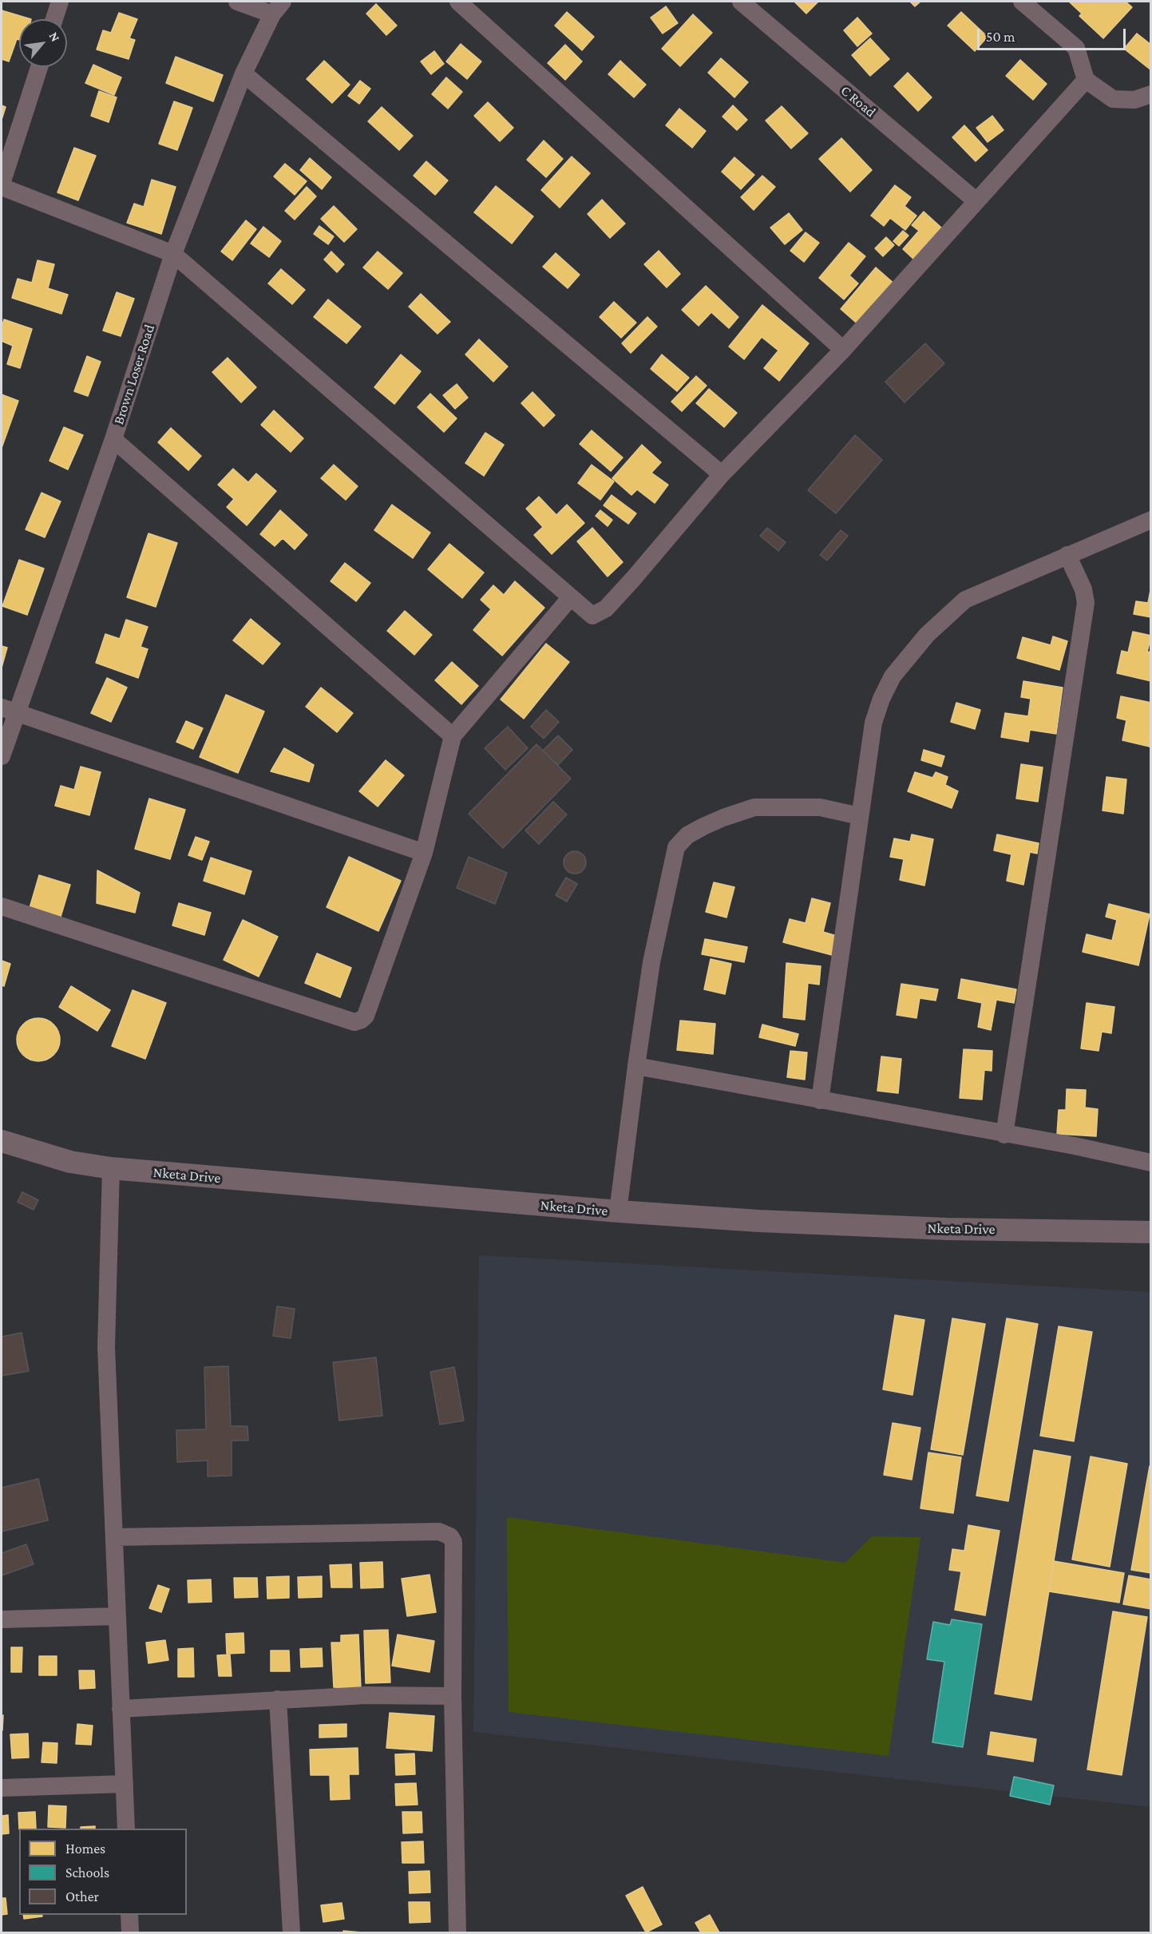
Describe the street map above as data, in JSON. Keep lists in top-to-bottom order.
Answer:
{
  "streets": {
    "street": ["C Road", "Brown Loser Road", "Nketa Drive"]
  },
  "legend": ["Homes", "Schools", "Other"],
  "scale_bar": "50 m",
  "north": "top right"
}
